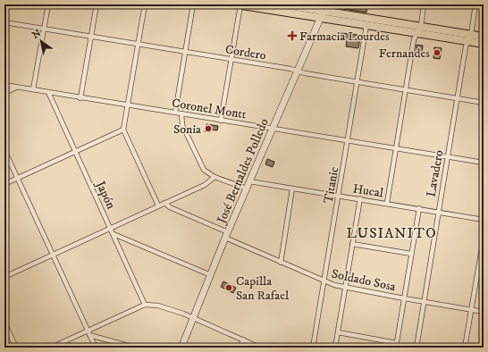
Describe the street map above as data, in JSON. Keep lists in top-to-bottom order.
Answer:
{
  "streets": {
    "main road": ["José Bernaldes Polledo"],
    "street": [
      "Cordero",
      "Coronel Montt",
      "Lavadero",
      "Titanic",
      "Hucal",
      "Japón",
      "Soldado Sosa"
    ]
  },
  "crossings": [
    ["Cordero", "José Bernaldes Polledo"],
    ["Cordero", "Lavadero"],
    ["Cordero", "Titanic"],
    ["Coronel Montt", "José Bernaldes Polledo"],
    ["Coronel Montt", "Lavadero"],
    ["Coronel Montt", "Titanic"],
    ["Coronel Montt", "Japón"],
    ["José Bernaldes Polledo", "Hucal"],
    ["José Bernaldes Polledo", "Soldado Sosa"],
    ["Lavadero", "Hucal"],
    ["Lavadero", "Soldado Sosa"],
    ["Titanic", "Hucal"],
    ["Titanic", "Soldado Sosa"]
  ],
  "districts": ["LUSIANITO"],
  "places": {
    "health": ["Farmacia Lourdes"],
    "other": ["Fernandes", "Sonia", "Capilla San Rafael"]
  },
  "north": "top left"
}
